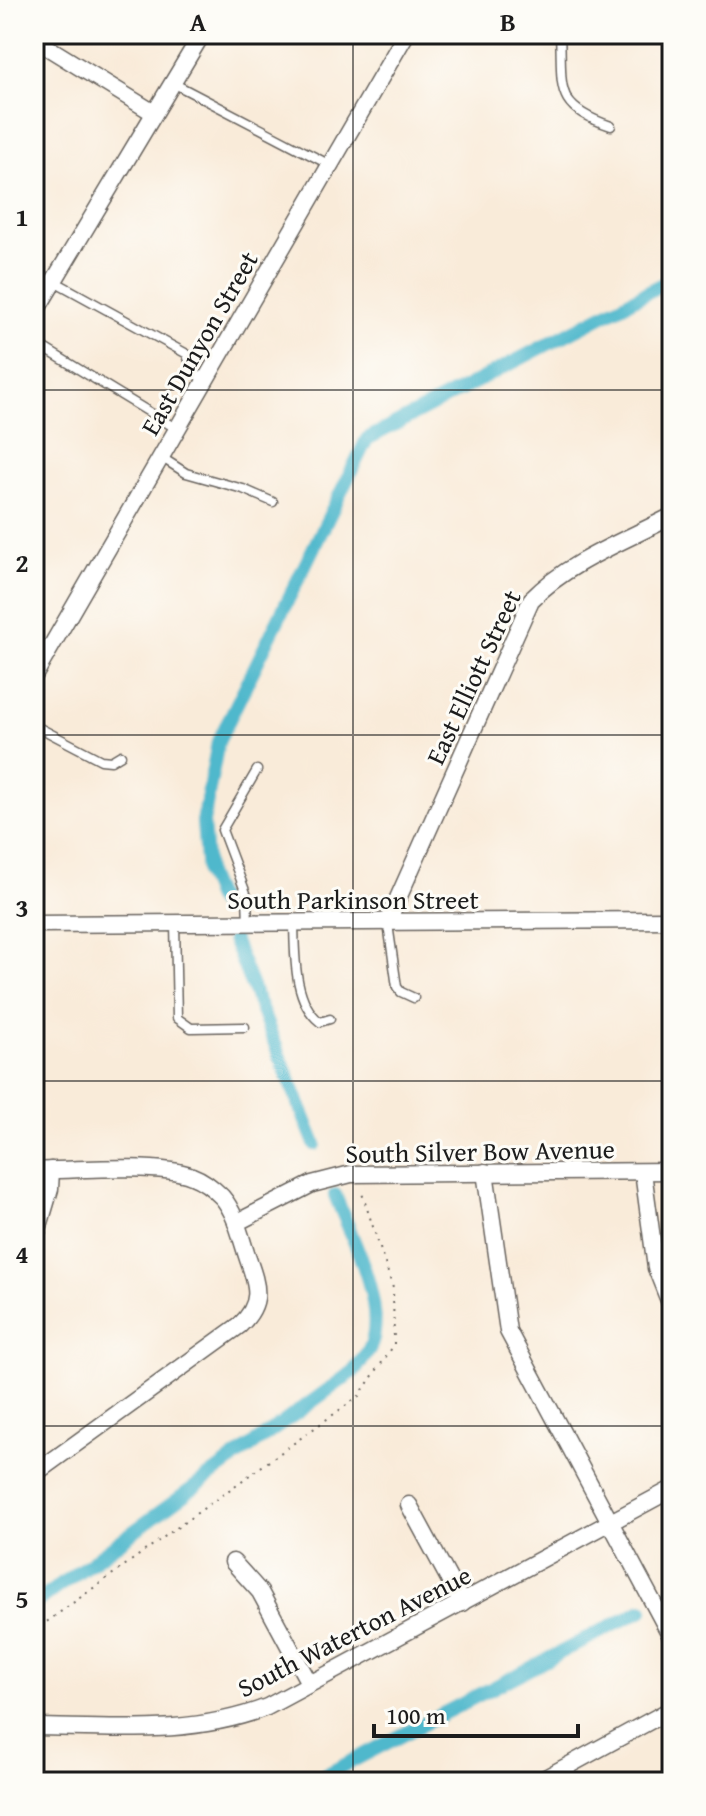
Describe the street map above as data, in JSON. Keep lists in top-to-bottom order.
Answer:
{
  "streets": {
    "street": [
      "East Dunyon Street",
      "East Elliott Street",
      "South Parkinson Street",
      "South Silver Bow Avenue",
      "South Waterton Avenue"
    ]
  },
  "crossings": [
    ["East Elliott Street", "South Parkinson Street"]
  ],
  "scale_bar": "100 m",
  "grid": {
    "columns": ["A", "B"],
    "rows": [
      "1",
      "2",
      "3",
      "4",
      "5"
    ]
  }
}
